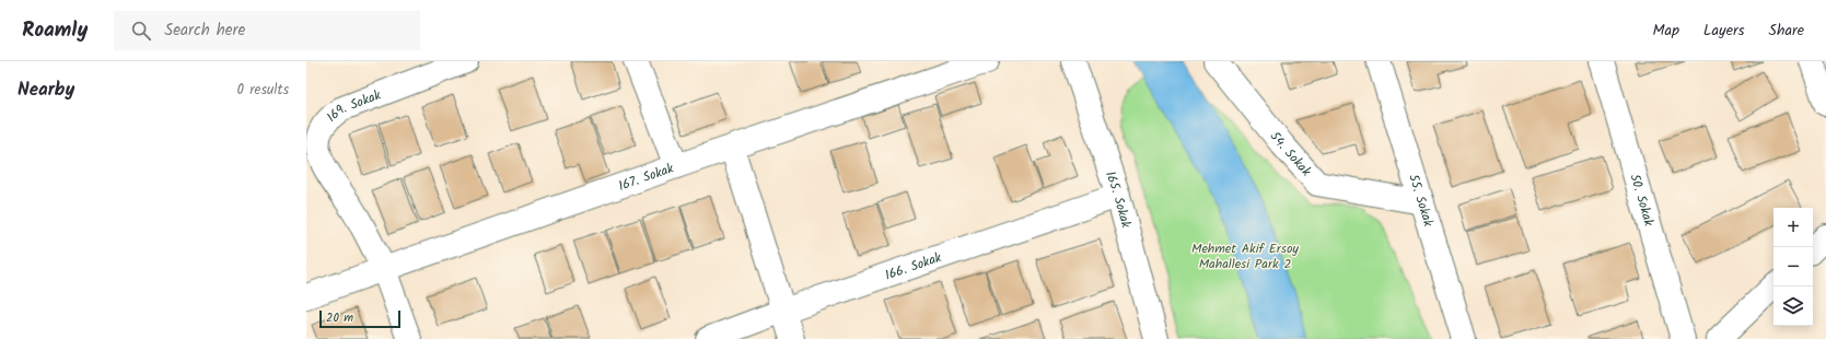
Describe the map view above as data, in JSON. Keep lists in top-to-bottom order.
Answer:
{
  "streets": {
    "street": [
      "169. Sokak",
      "54. Sokak",
      "167. Sokak",
      "165. Sokak",
      "55. Sokak",
      "50. Sokak",
      "166. Sokak"
    ]
  },
  "crossings": [
    ["169. Sokak", "167. Sokak"],
    ["54. Sokak", "55. Sokak"],
    ["165. Sokak", "166. Sokak"]
  ],
  "parks": ["Mehmet Akif Ersoy Mahallesi Park 2"],
  "scale_bar": "20 m",
  "page": {
    "header": "Roamly",
    "search": "Search here",
    "nav": ["Map", "Layers", "Share"],
    "heading": ["Nearby", "0 results"],
    "map_buttons": ["+", "−"],
    "scale": "20 m"
  }
}
